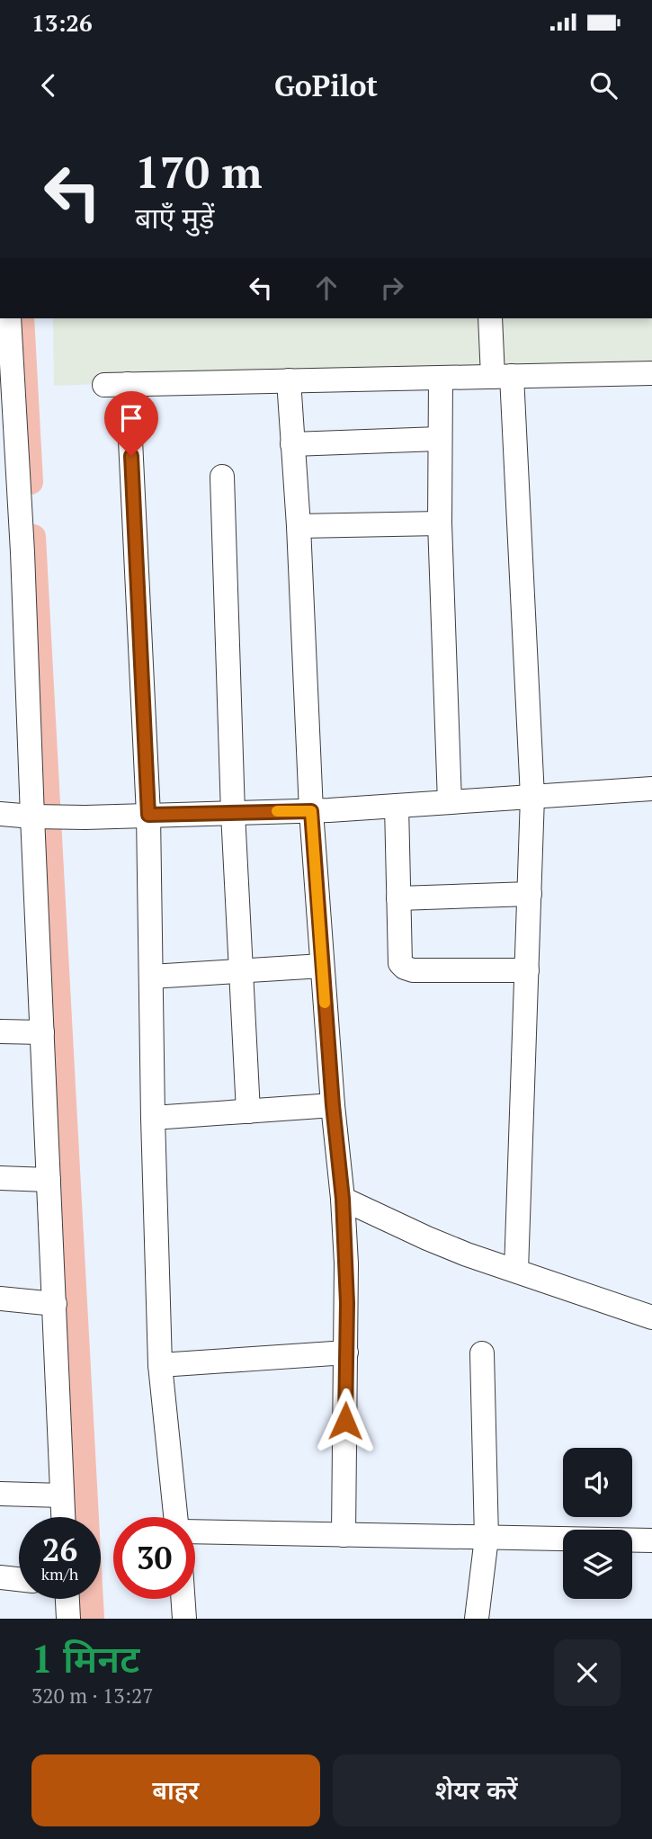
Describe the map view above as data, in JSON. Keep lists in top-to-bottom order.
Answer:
{
  "page": {
    "status": "13:26",
    "header": "GoPilot",
    "turn": ["170 m", "बाएँ मुड़ें"],
    "speed": "26 km/h",
    "limit": "30",
    "heading": ["1 मिनट", "320 m · 13:27"],
    "buttons": ["बाहर", "शेयर करें"]
  }
}
